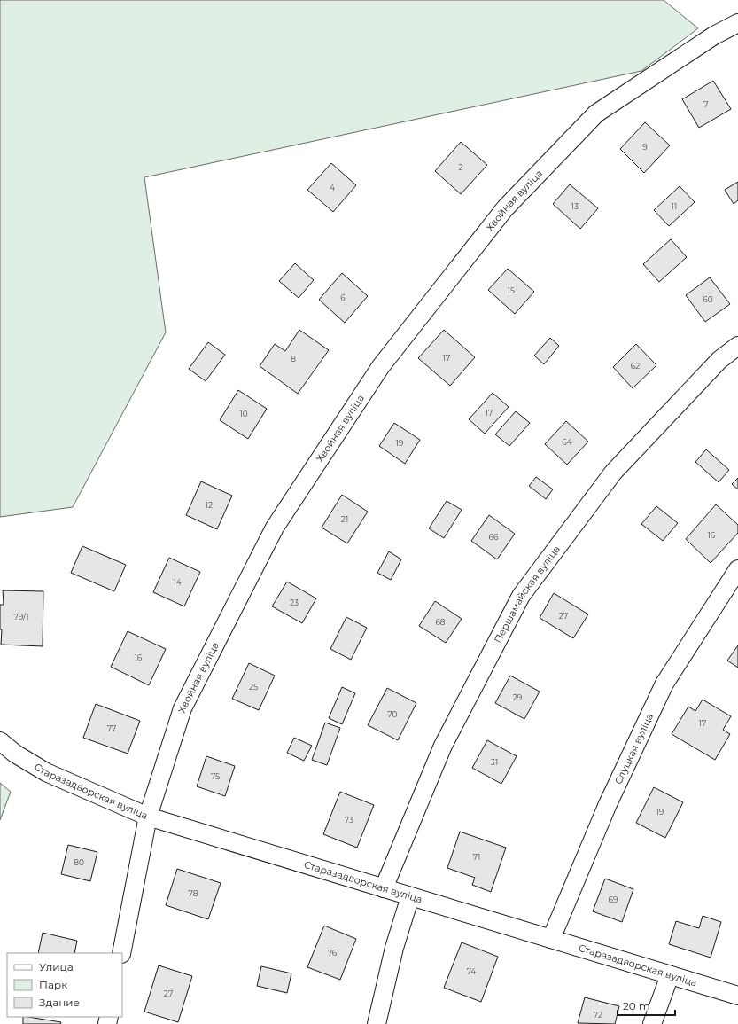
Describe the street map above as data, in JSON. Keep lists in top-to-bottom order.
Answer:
{
  "streets": {
    "street": [
      "Хвойная вуліца",
      "Першамайская вуліца",
      "Слуцкая вуліца",
      "Старазадворская вуліца"
    ]
  },
  "crossings": [
    ["Хвойная вуліца", "Старазадворская вуліца"],
    ["Першамайская вуліца", "Старазадворская вуліца"],
    ["Слуцкая вуліца", "Старазадворская вуліца"]
  ],
  "house_numbers": [
    "7",
    "9",
    "2",
    "4",
    "13",
    "11",
    "15",
    "6",
    "60",
    "17",
    "8",
    "62",
    "17",
    "10",
    "64",
    "19",
    "12",
    "21",
    "16",
    "66",
    "14",
    "23",
    "27",
    "79/1",
    "68",
    "16",
    "25",
    "29",
    "70",
    "17",
    "77",
    "31",
    "75",
    "19",
    "73",
    "71",
    "80",
    "78",
    "69",
    "76",
    "74",
    "27",
    "72"
  ],
  "legend": ["Улица", "Парк", "Здание"],
  "scale_bar": "20 m"
}
